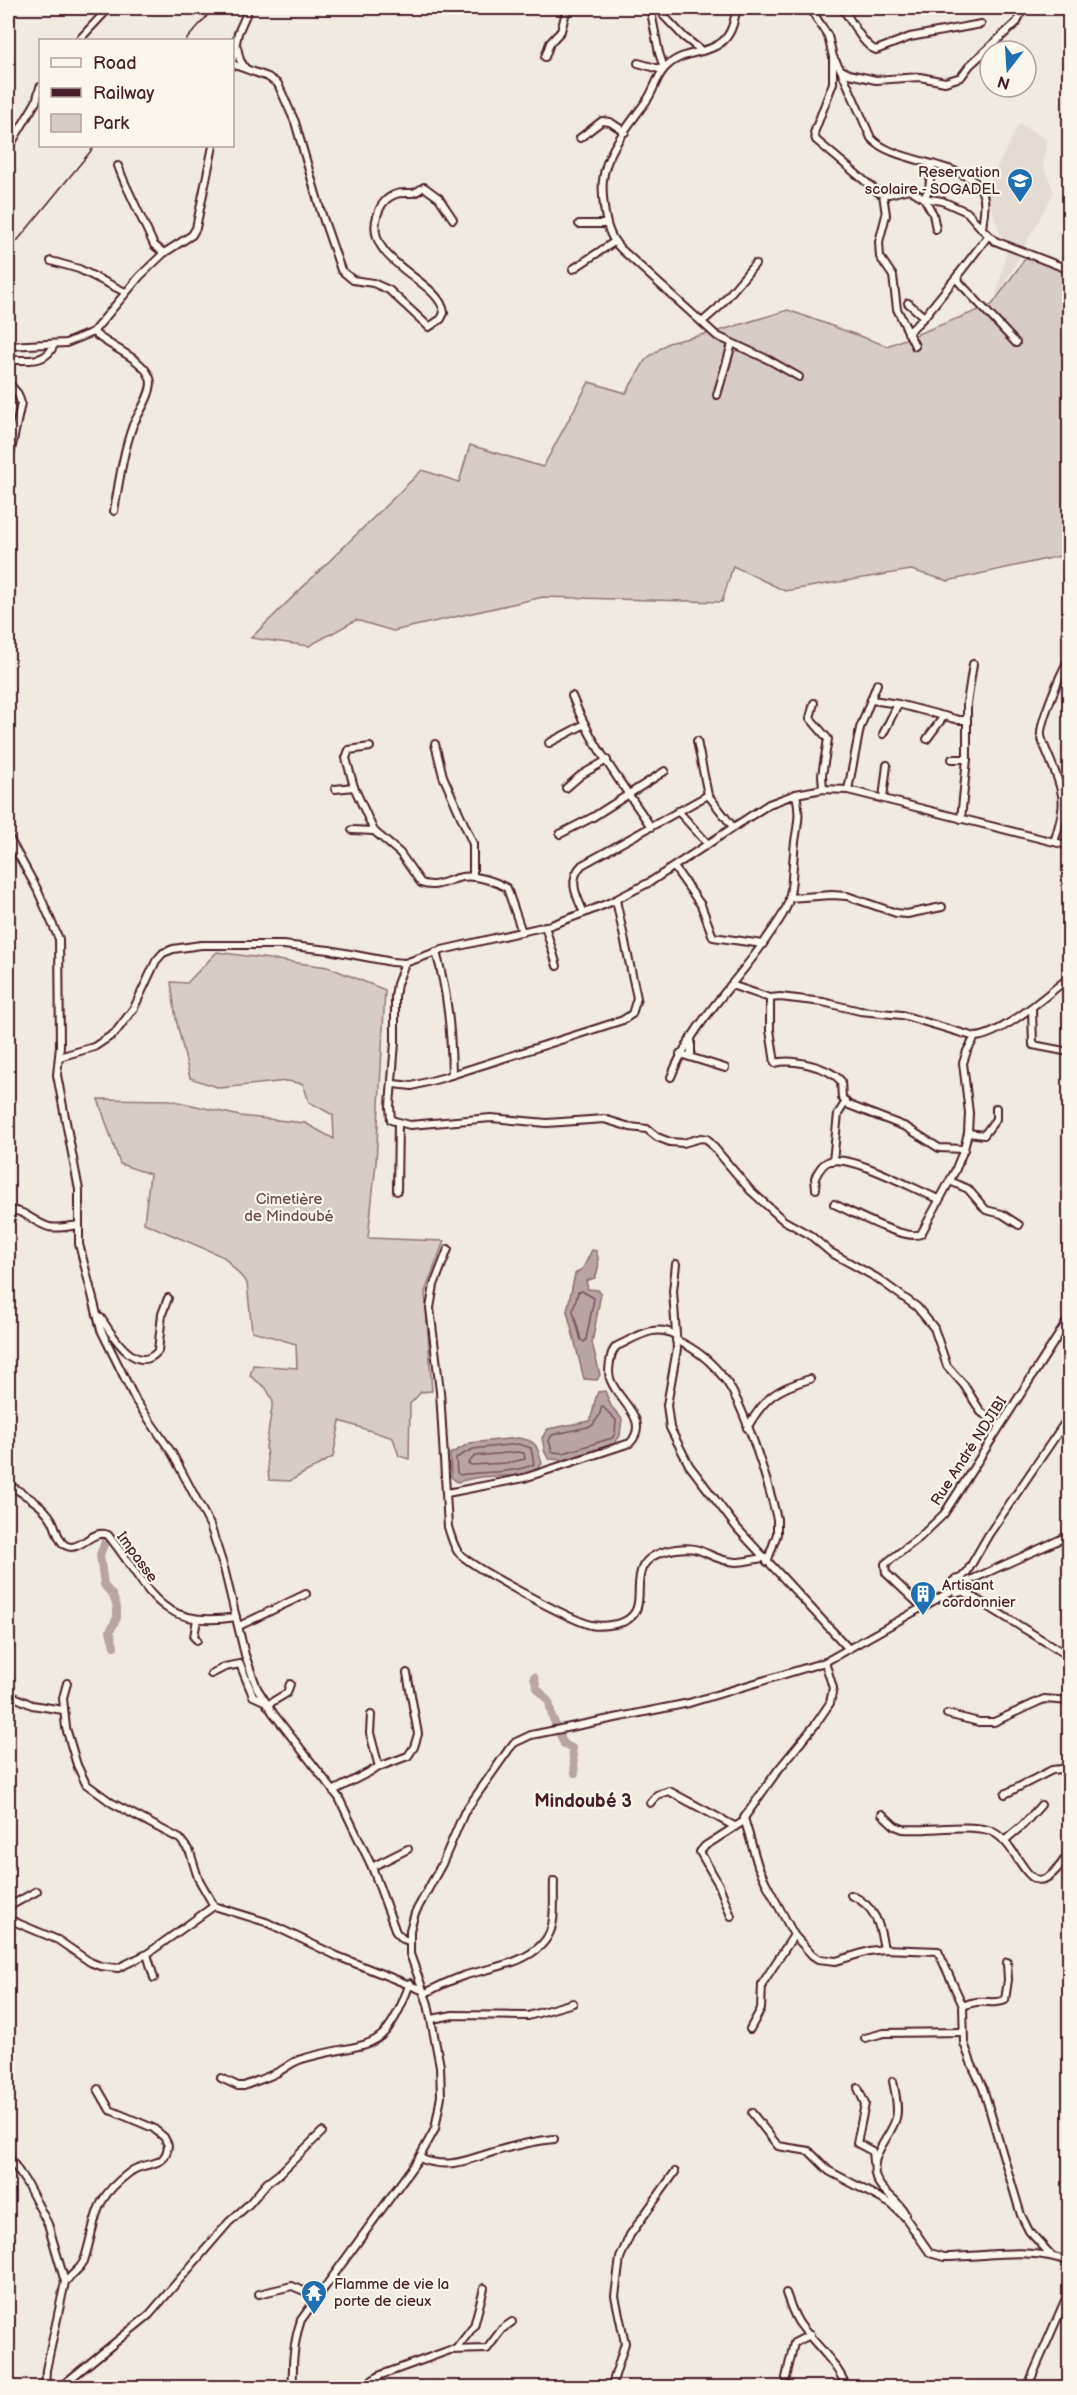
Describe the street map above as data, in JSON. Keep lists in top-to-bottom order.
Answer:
{
  "streets": {
    "street": ["Rue André NDJIBI", "Impasse"]
  },
  "districts": ["Mindoubé 3"],
  "parks": ["Cimetière de Mindoubé"],
  "places": {
    "school or university": ["Reservation scolaire - SOGADEL"],
    "building": ["Artisant cordonnier"],
    "temple": ["Flamme de vie la porte de cieux"]
  },
  "legend": ["Road", "Railway", "Park"],
  "north": "bottom"
}
